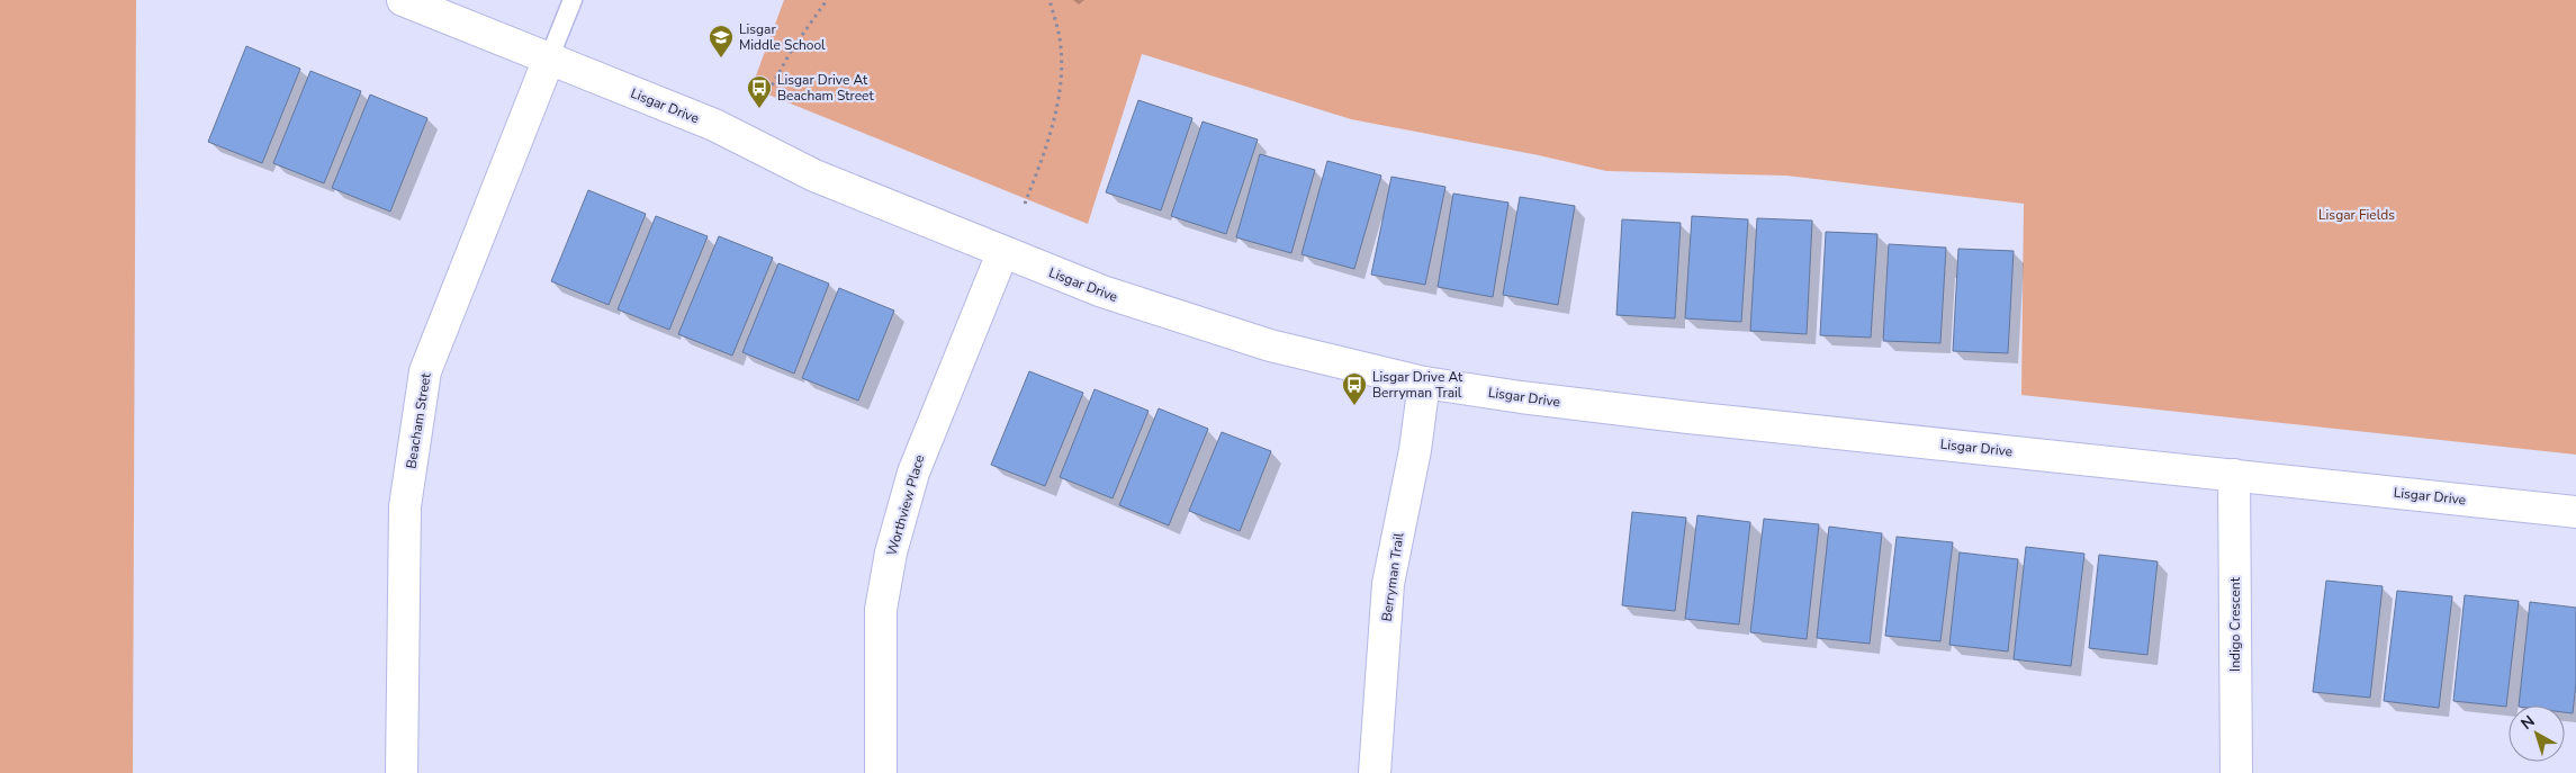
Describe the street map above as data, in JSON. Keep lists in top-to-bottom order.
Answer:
{
  "streets": {
    "street": [
      "Lisgar Drive",
      "Beacham Street",
      "Worthview Place",
      "Berryman Trail",
      "Indigo Crescent"
    ]
  },
  "crossings": [
    ["Lisgar Drive", "Beacham Street"],
    ["Lisgar Drive", "Worthview Place"],
    ["Lisgar Drive", "Berryman Trail"],
    ["Lisgar Drive", "Indigo Crescent"]
  ],
  "parks": ["Lisgar Fields"],
  "places": {
    "school or university": ["Lisgar Middle School"],
    "bus stop": ["Lisgar Drive At Beacham Street", "Lisgar Drive At Berryman Trail"]
  },
  "north": "top left"
}
